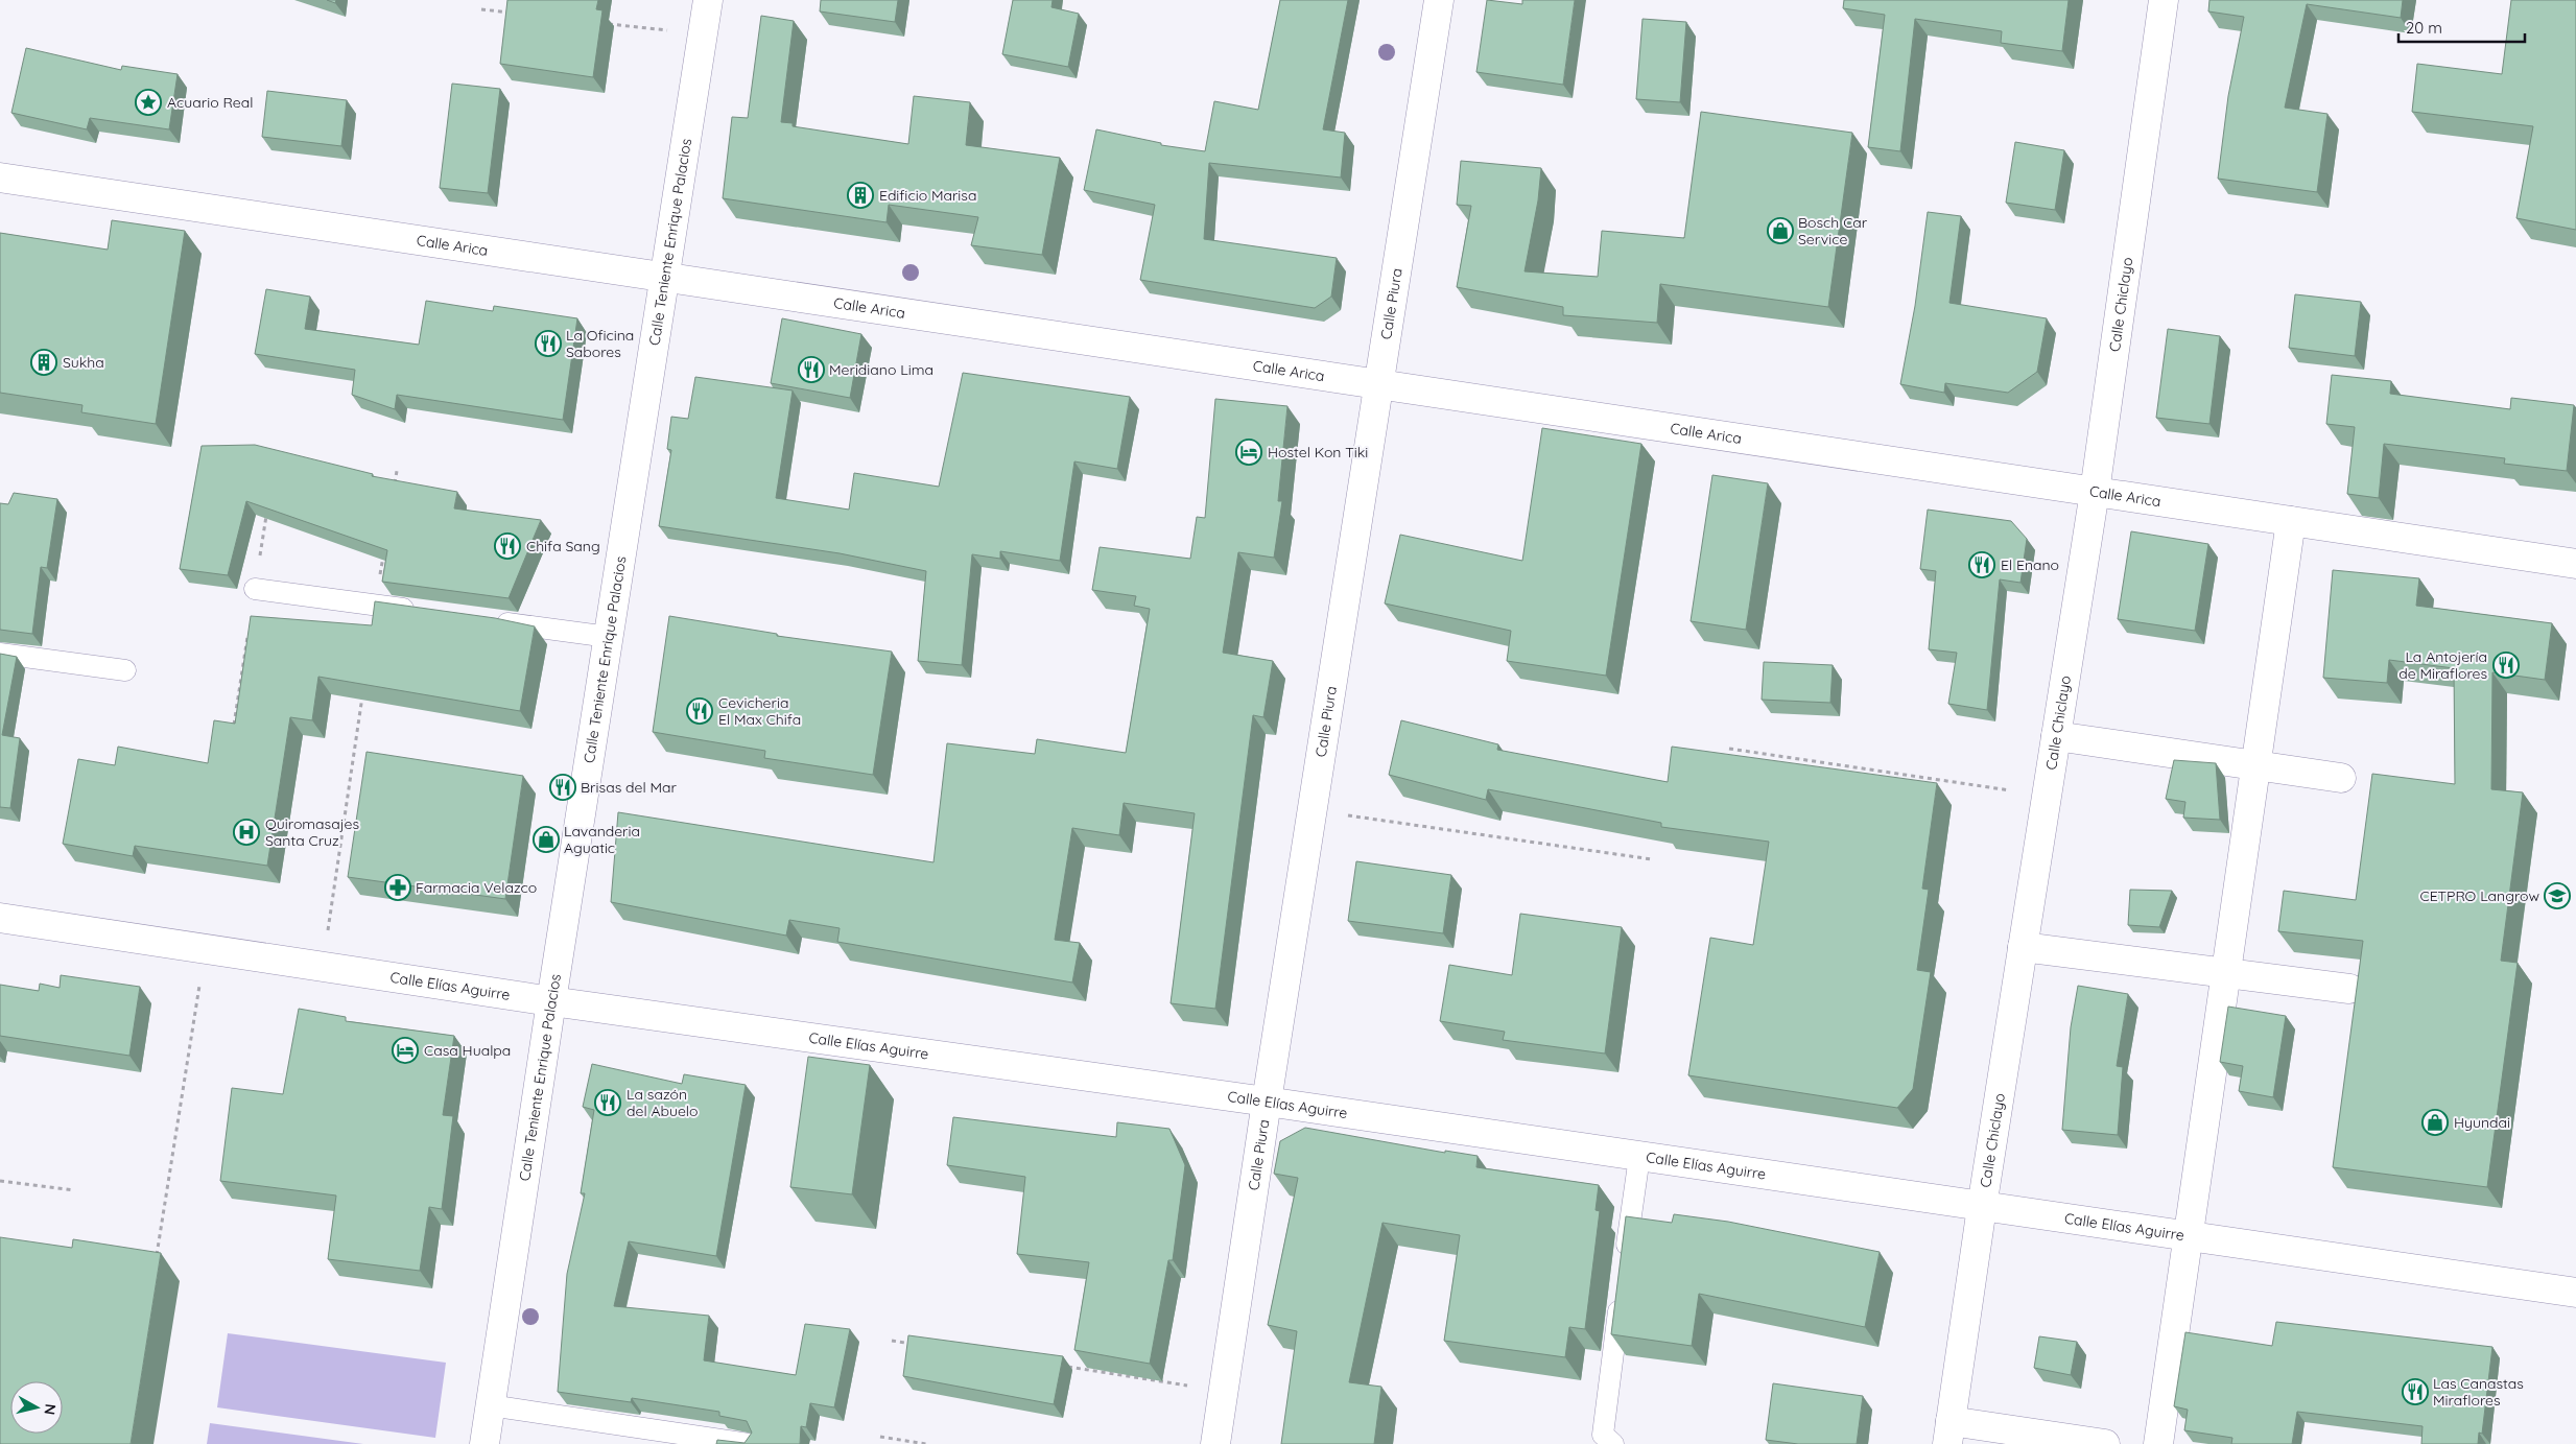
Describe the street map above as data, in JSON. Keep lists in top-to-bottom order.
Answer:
{
  "streets": {
    "street": [
      "Calle Teniente Enrique Palacios",
      "Calle Arica",
      "Calle Piura",
      "Calle Chiclayo",
      "Calle Elías Aguirre"
    ]
  },
  "crossings": [
    ["Calle Teniente Enrique Palacios", "Calle Arica"],
    ["Calle Teniente Enrique Palacios", "Calle Elías Aguirre"],
    ["Calle Arica", "Calle Piura"],
    ["Calle Arica", "Calle Chiclayo"],
    ["Calle Piura", "Calle Elías Aguirre"],
    ["Calle Chiclayo", "Calle Elías Aguirre"]
  ],
  "places": {
    "place": ["Acuario Real"],
    "building": ["Edificio Marisa", "Sukha"],
    "shop": ["Bosch Car Service", "Lavanderia Aguatic", "Hyundai"],
    "restaurant": [
      "La Oficina Sabores",
      "Meridiano Lima",
      "Chifa Sang",
      "El Enano",
      "La Antojería de Miraflores",
      "Cevicheria El Max Chifa",
      "Brisas del Mar",
      "La sazón del Abuelo",
      "Las Canastas Miraflores"
    ],
    "hotel": ["Hostel Kon Tiki", "Casa Hualpa"],
    "hospital": ["Quiromasajes Santa Cruz"],
    "pharmacy": ["Farmacia Velazco"],
    "school or university": ["CETPRO Langrow"]
  },
  "scale_bar": "20 m",
  "north": "right"
}
